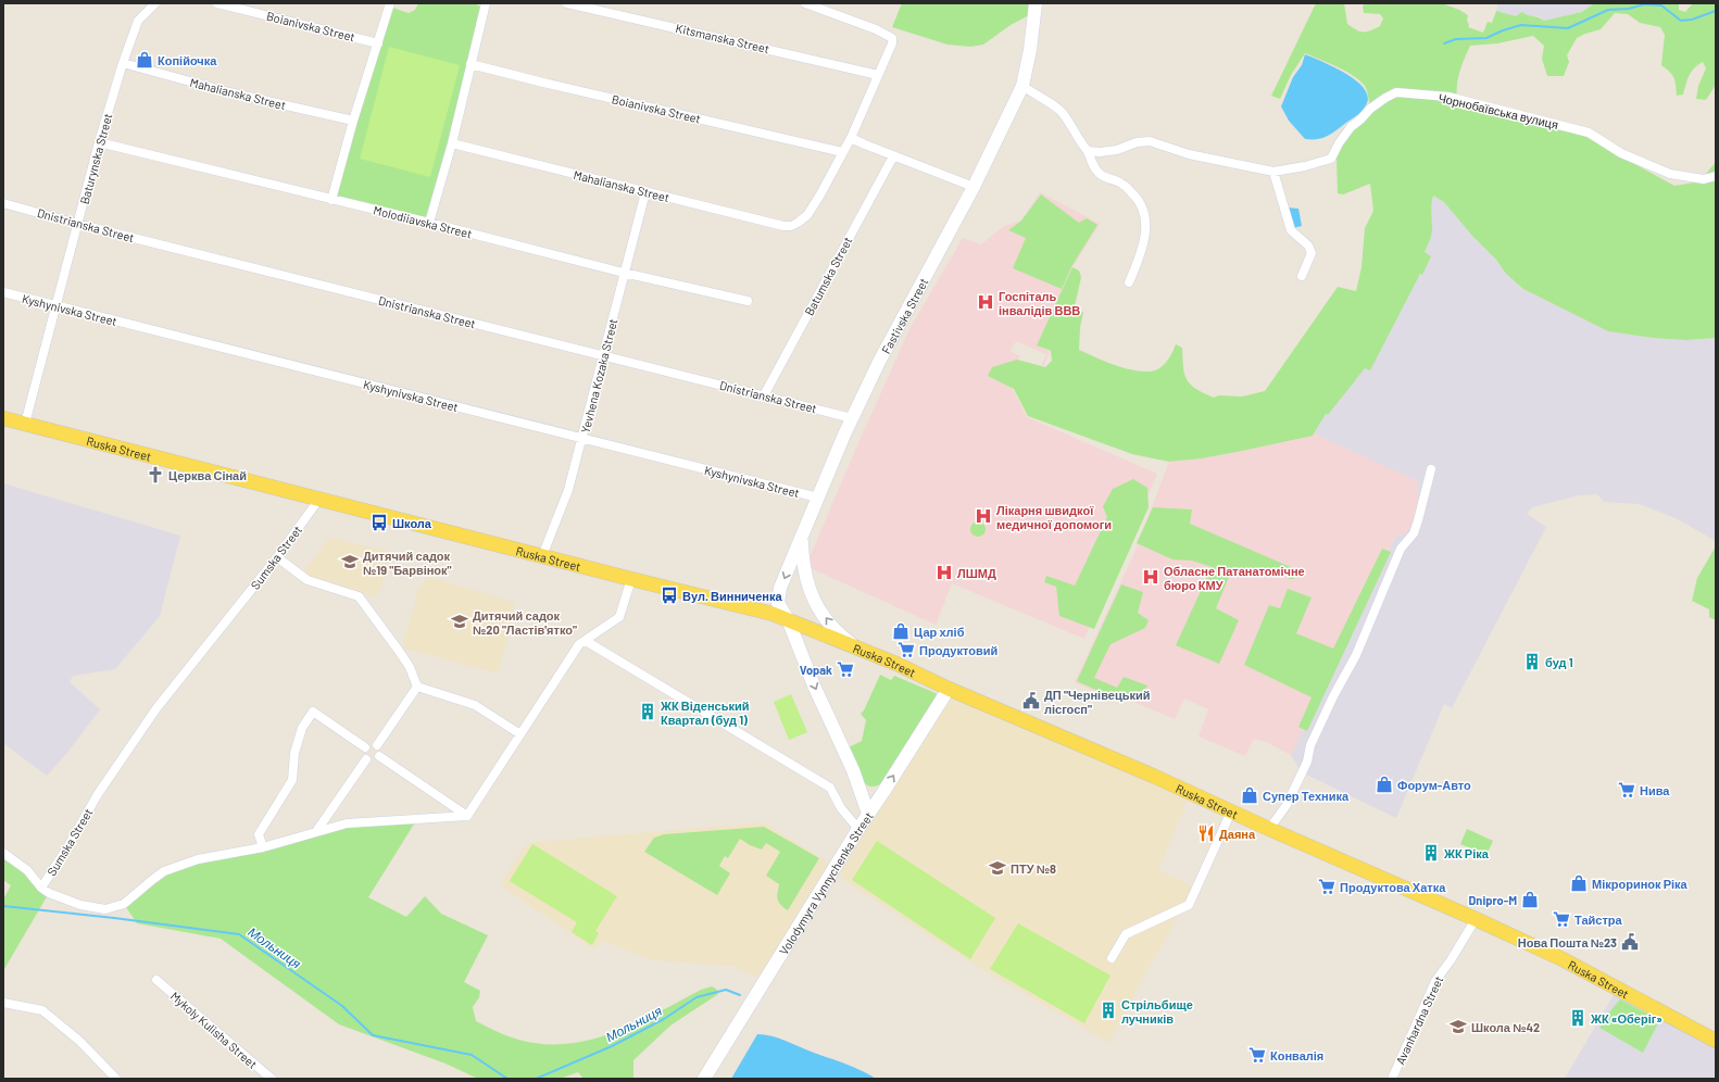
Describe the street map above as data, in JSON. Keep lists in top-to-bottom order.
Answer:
{
  "streets": {
    "main road": ["Fastivska Street", "Ruska Street", "Volodymyra Vynnychenka Street"],
    "street": [
      "Boianivska Street",
      "Kitsmanska Street",
      "Mahalianska Street",
      "Чорнобаївська вулиця",
      "Baturynska Street",
      "Molodiiavska Street",
      "Dnistrianska Street",
      "Batumska Street",
      "Kyshynivska Street",
      "Yevhena Kozaka Street",
      "Sumska Street",
      "Avanhardna Street",
      "Mykoly Kulisha Street"
    ]
  },
  "crossings": [
    ["Boianivska Street", "Mahalianska Street"],
    ["Mahalianska Street", "Baturynska Street"],
    ["Mahalianska Street", "Yevhena Kozaka Street"],
    ["Baturynska Street", "Molodiiavska Street"],
    ["Baturynska Street", "Dnistrianska Street"],
    ["Baturynska Street", "Kyshynivska Street"],
    ["Baturynska Street", "Ruska Street"],
    ["Molodiiavska Street", "Yevhena Kozaka Street"],
    ["Dnistrianska Street", "Batumska Street"],
    ["Dnistrianska Street", "Fastivska Street"],
    ["Dnistrianska Street", "Yevhena Kozaka Street"],
    ["Kyshynivska Street", "Fastivska Street"],
    ["Kyshynivska Street", "Yevhena Kozaka Street"],
    ["Fastivska Street", "Ruska Street"],
    ["Fastivska Street", "Volodymyra Vynnychenka Street"],
    ["Yevhena Kozaka Street", "Ruska Street"],
    ["Ruska Street", "Sumska Street"],
    ["Ruska Street", "Volodymyra Vynnychenka Street"],
    ["Ruska Street", "Avanhardna Street"]
  ],
  "water": ["Мольниця"],
  "places": {
    "shop": [
      "Копійочка",
      "Цар хліб",
      "Форум-Авто",
      "Супер Техника",
      "Мікроринок Ріка",
      "Dnipro-M"
    ],
    "hospital": [
      "Госпіталь інвалідів ВВВ",
      "Лікарня швидкої медичної допомоги",
      "ЛШМД",
      "Обласне Патанатомічне бюро КМУ"
    ],
    "church": ["Церква Сінай"],
    "bus stop": ["Школа", "Вул. Винниченка"],
    "school or university": [
      "Дитячий садок №19 \"Барвінок\"",
      "Дитячий садок №20 \"Ластів'ятко\"",
      "ПТУ №8",
      "Школа №42"
    ],
    "supermarket": [
      "Продуктовий",
      "Vopak",
      "Нива",
      "Продуктова Хатка",
      "Тайстра",
      "Конвалія"
    ],
    "building": [
      "буд 1",
      "ЖК Віденський Квартал (буд 1)",
      "ЖК Ріка",
      "Стрільбище лучників",
      "ЖК «Оберіг»"
    ],
    "public building": ["ДП \"Чернівецький лісгосп\"", "Нова Пошта №23"],
    "restaurant": ["Даяна"]
  }
}
